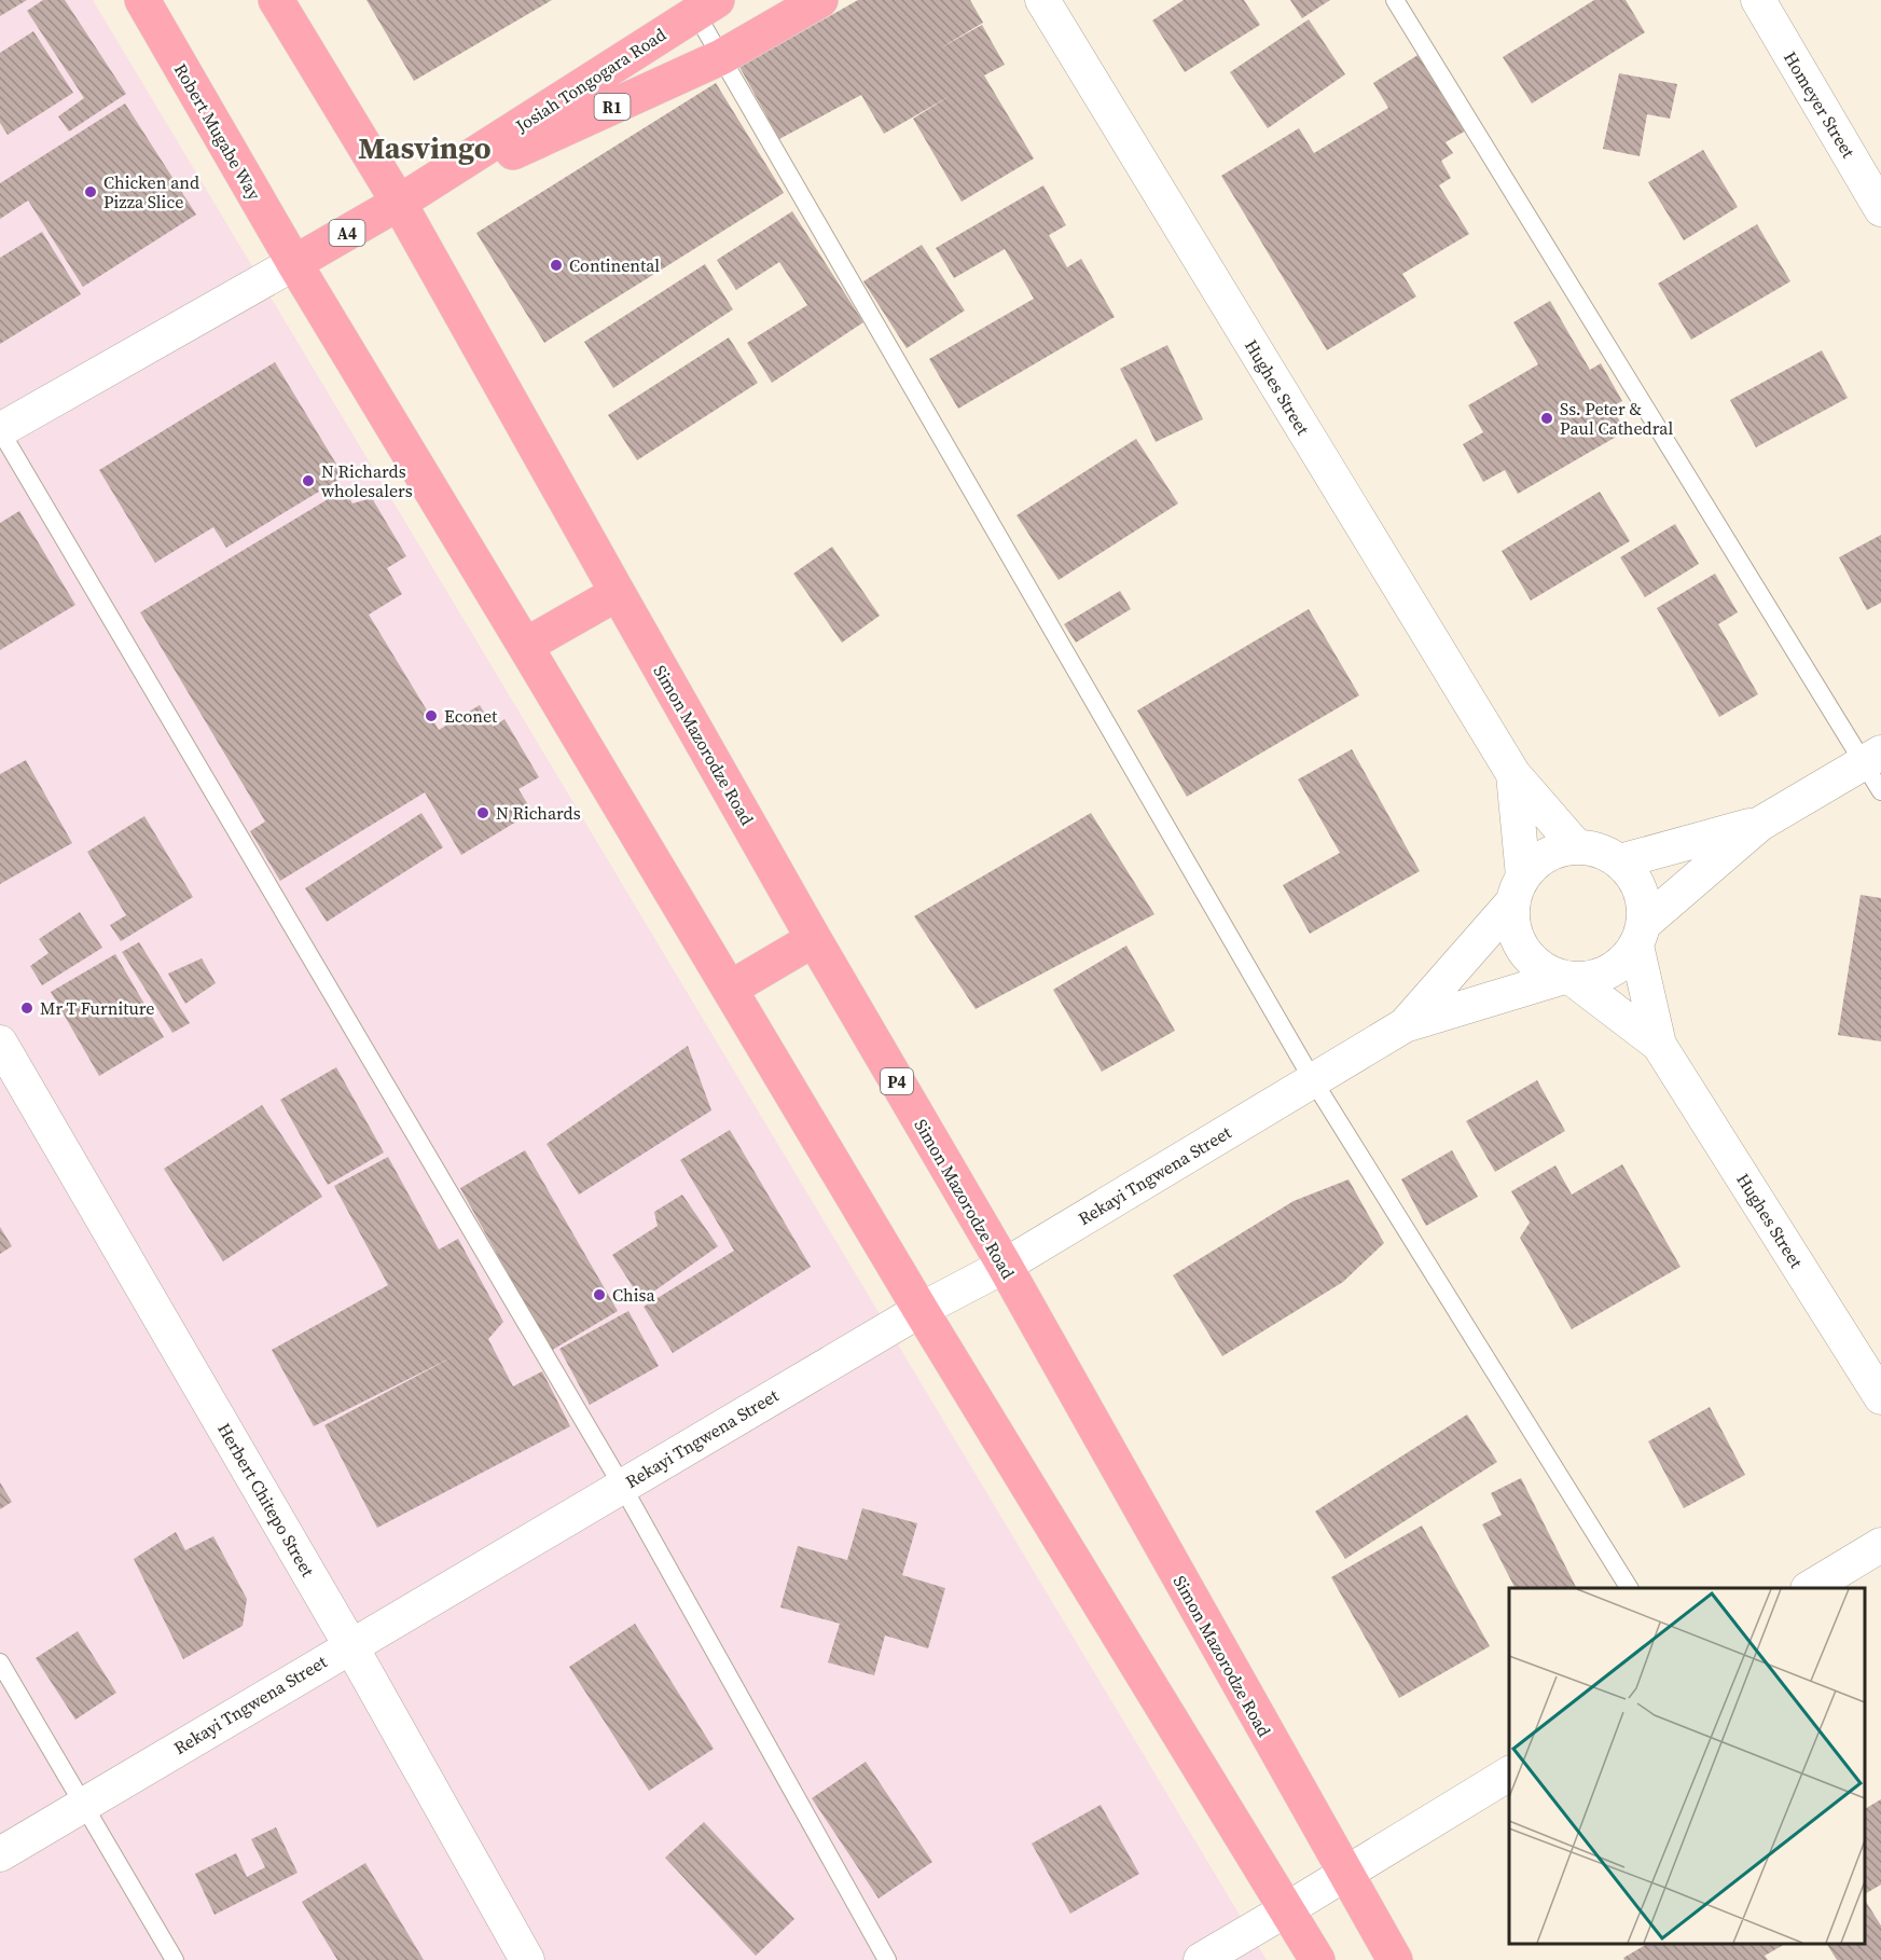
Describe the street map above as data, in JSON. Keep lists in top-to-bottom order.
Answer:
{
  "streets": {
    "highway": [
      "Josiah Tongogara Road",
      "R1",
      "Robert Mugabe Way",
      "A4",
      "Simon Mazorodze Road",
      "P4"
    ],
    "street": [
      "Homeyer Street",
      "Hughes Street",
      "Rekayi Tngwena Street",
      "Herbert Chitepo Street"
    ]
  },
  "crossings": [
    ["Josiah Tongogara Road", "Robert Mugabe Way"],
    ["Josiah Tongogara Road", "Simon Mazorodze Road"],
    ["Simon Mazorodze Road", "Rekayi Tngwena Street"],
    ["Rekayi Tngwena Street", "Herbert Chitepo Street"]
  ],
  "districts": ["Masvingo"],
  "places": [
    "Chicken and Pizza Slice",
    "Continental",
    "Ss. Peter & Paul Cathedral",
    "N Richards wholesalers",
    "Econet",
    "N Richards",
    "Mr T Furniture",
    "Chisa"
  ]
}
